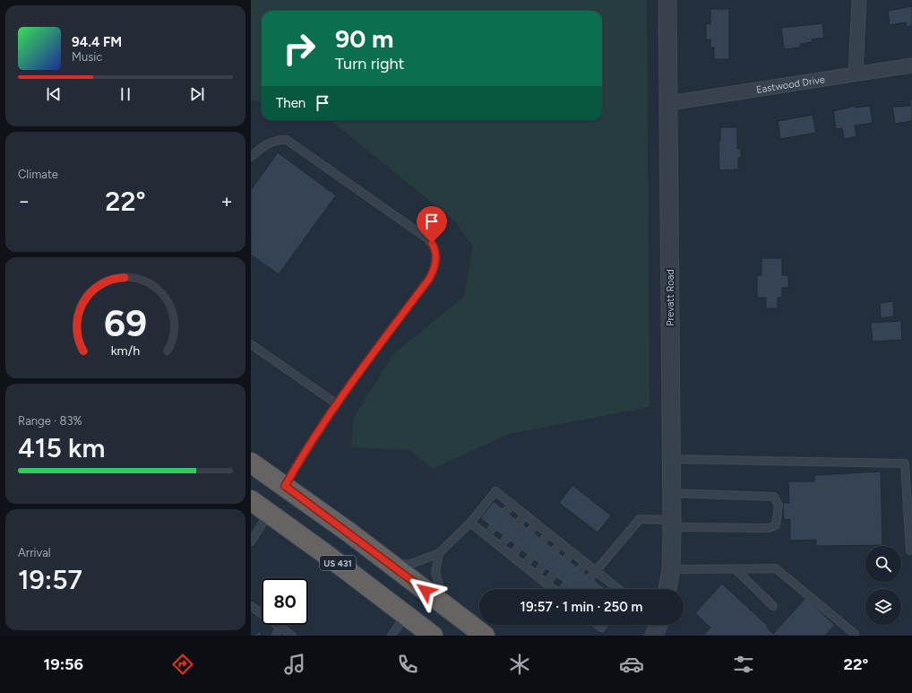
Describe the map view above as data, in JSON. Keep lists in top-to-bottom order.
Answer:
{
  "streets": {
    "highway": ["US 431"],
    "street": ["Eastwood Drive", "Prevatt Road"]
  },
  "crossings": [
    ["Eastwood Drive", "Prevatt Road"]
  ],
  "page": {
    "turn": ["90 m", "Turn right"],
    "song": ["94.4 FM", "Music"],
    "then": "Then",
    "tile": [
      "Climate",
      ["Range · 83%", "415 km"],
      ["Arrival", "19:57"]
    ],
    "heat": ["−", "22°", "+"],
    "limit": "80",
    "trip": "19:57 · 1 min · 250 m",
    "tabs": ["19:56", "22°"],
    "gauge": ["69", "km/h"]
  }
}
